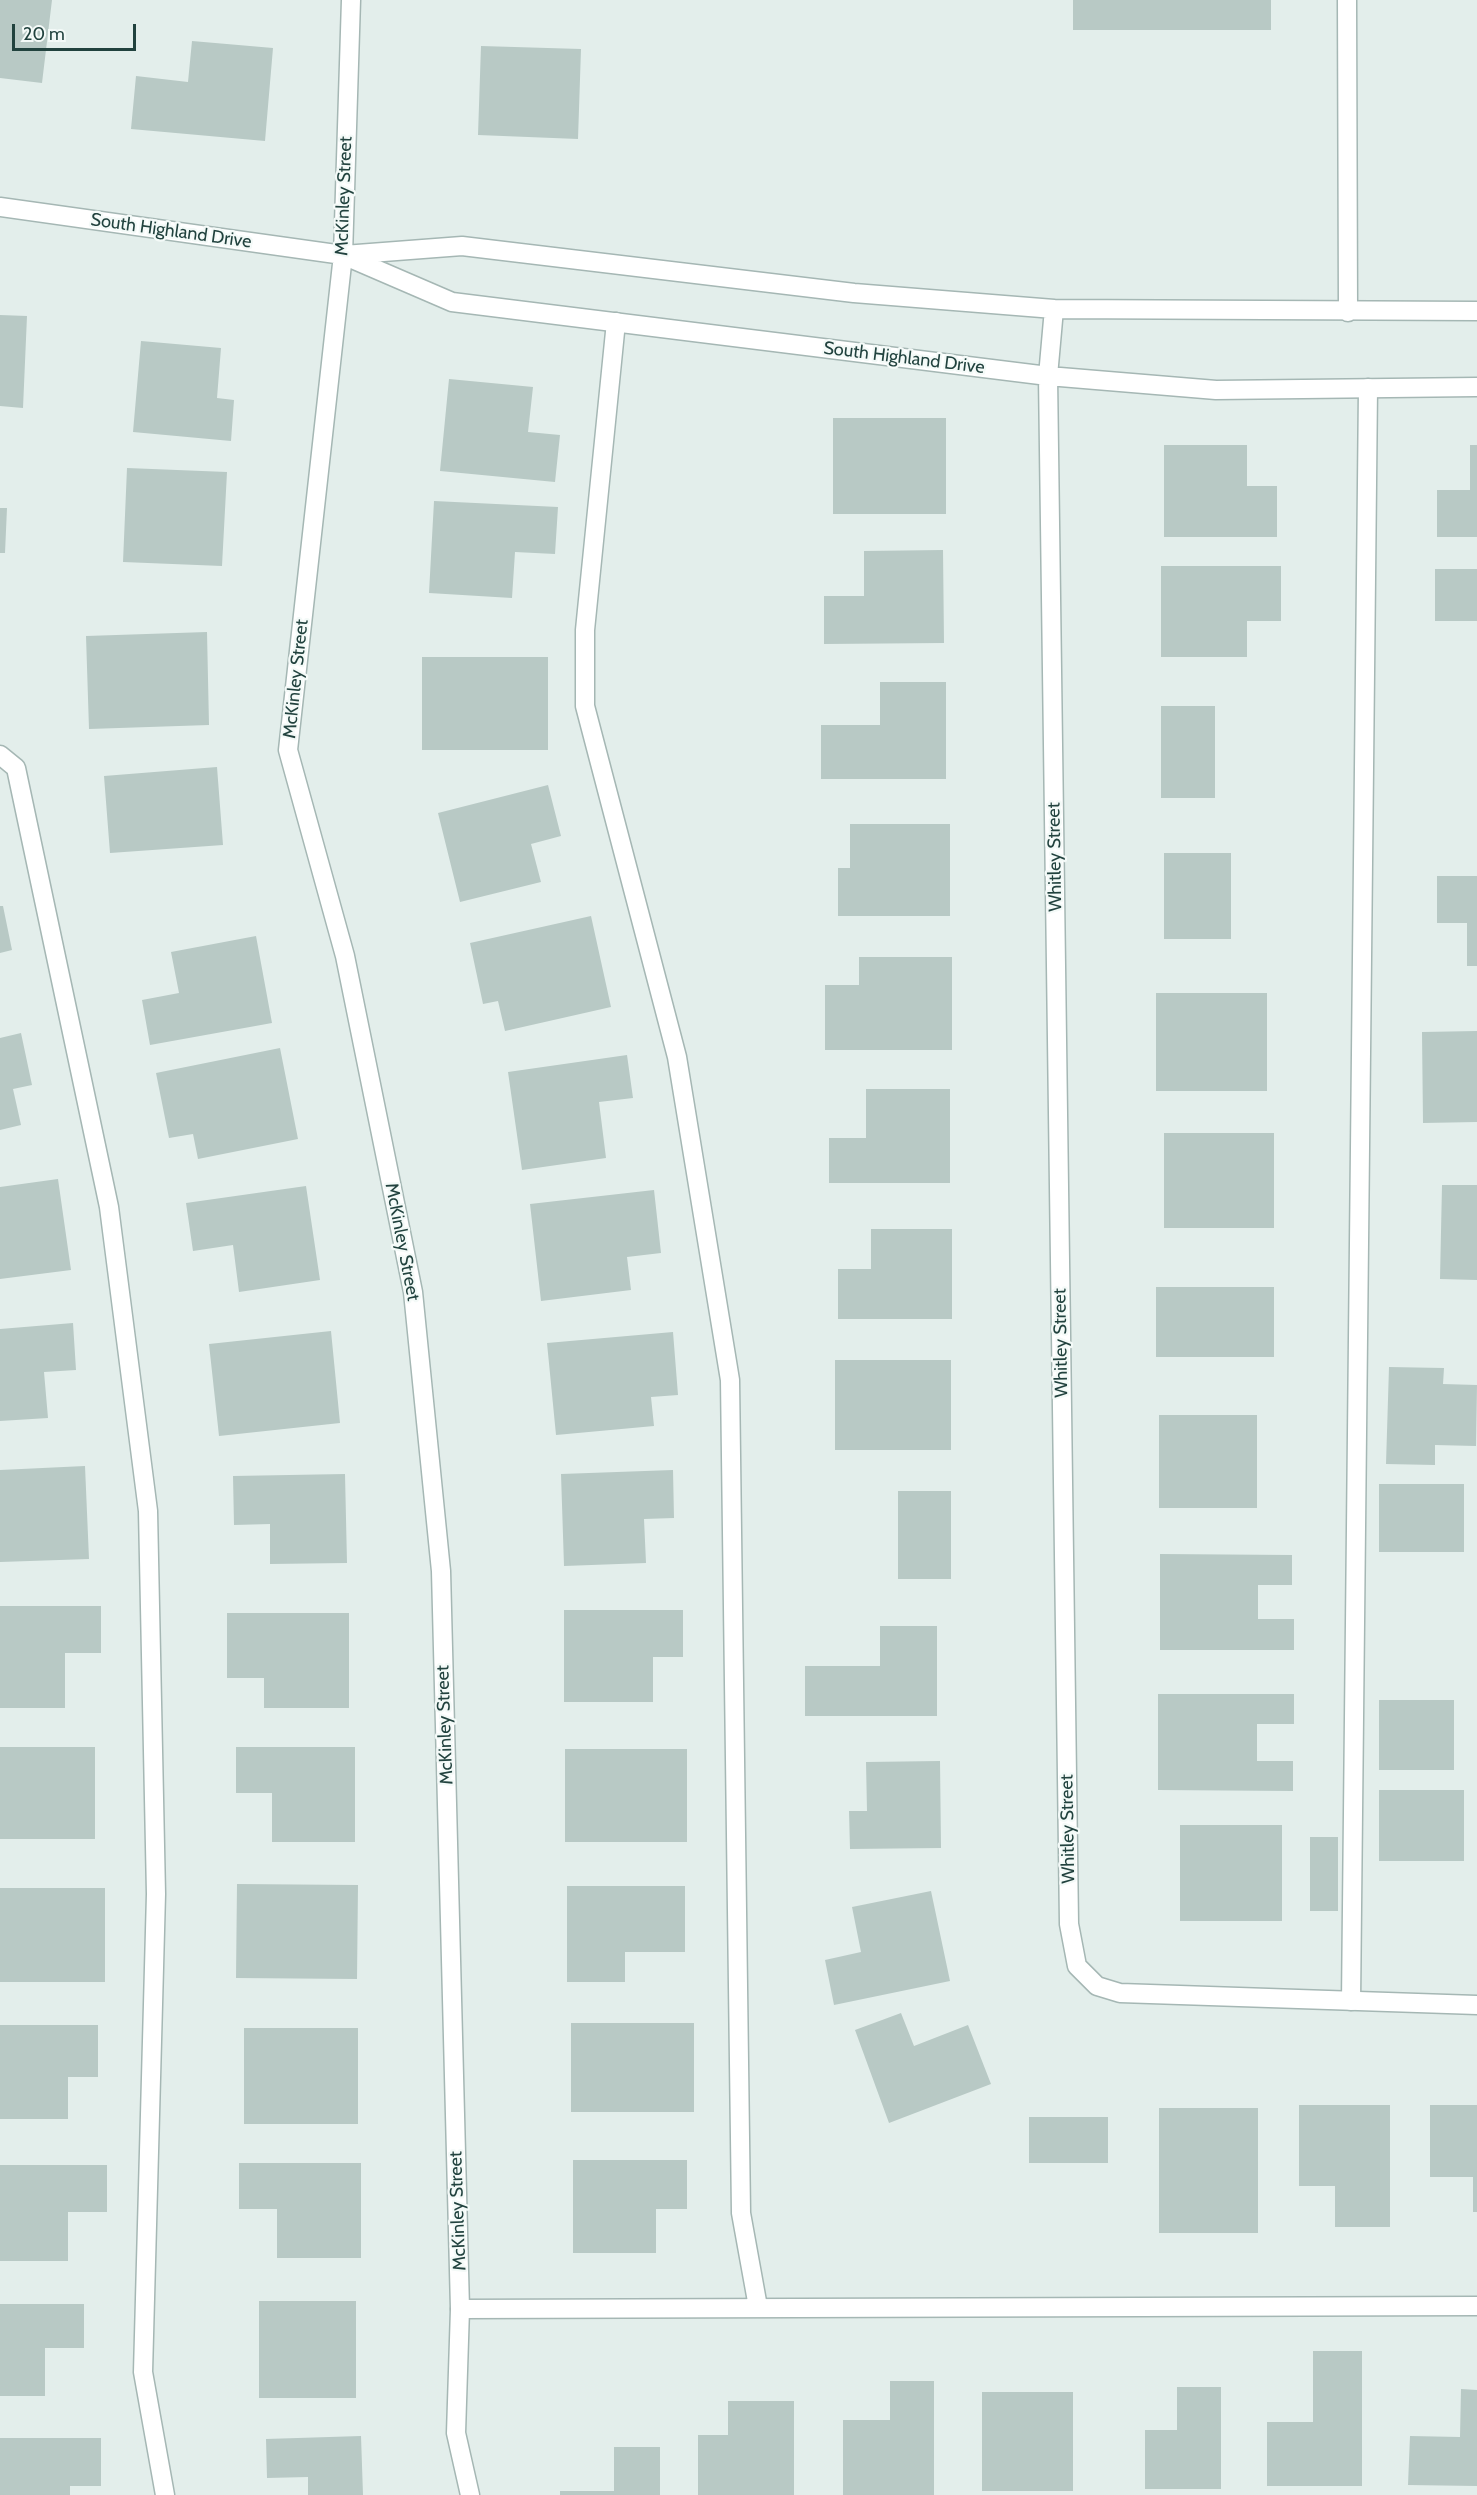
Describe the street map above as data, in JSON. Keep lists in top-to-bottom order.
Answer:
{
  "streets": {
    "street": ["McKinley Street", "South Highland Drive", "Whitley Street"]
  },
  "crossings": [
    ["McKinley Street", "South Highland Drive"],
    ["South Highland Drive", "Whitley Street"]
  ],
  "scale_bar": "20 m"
}
